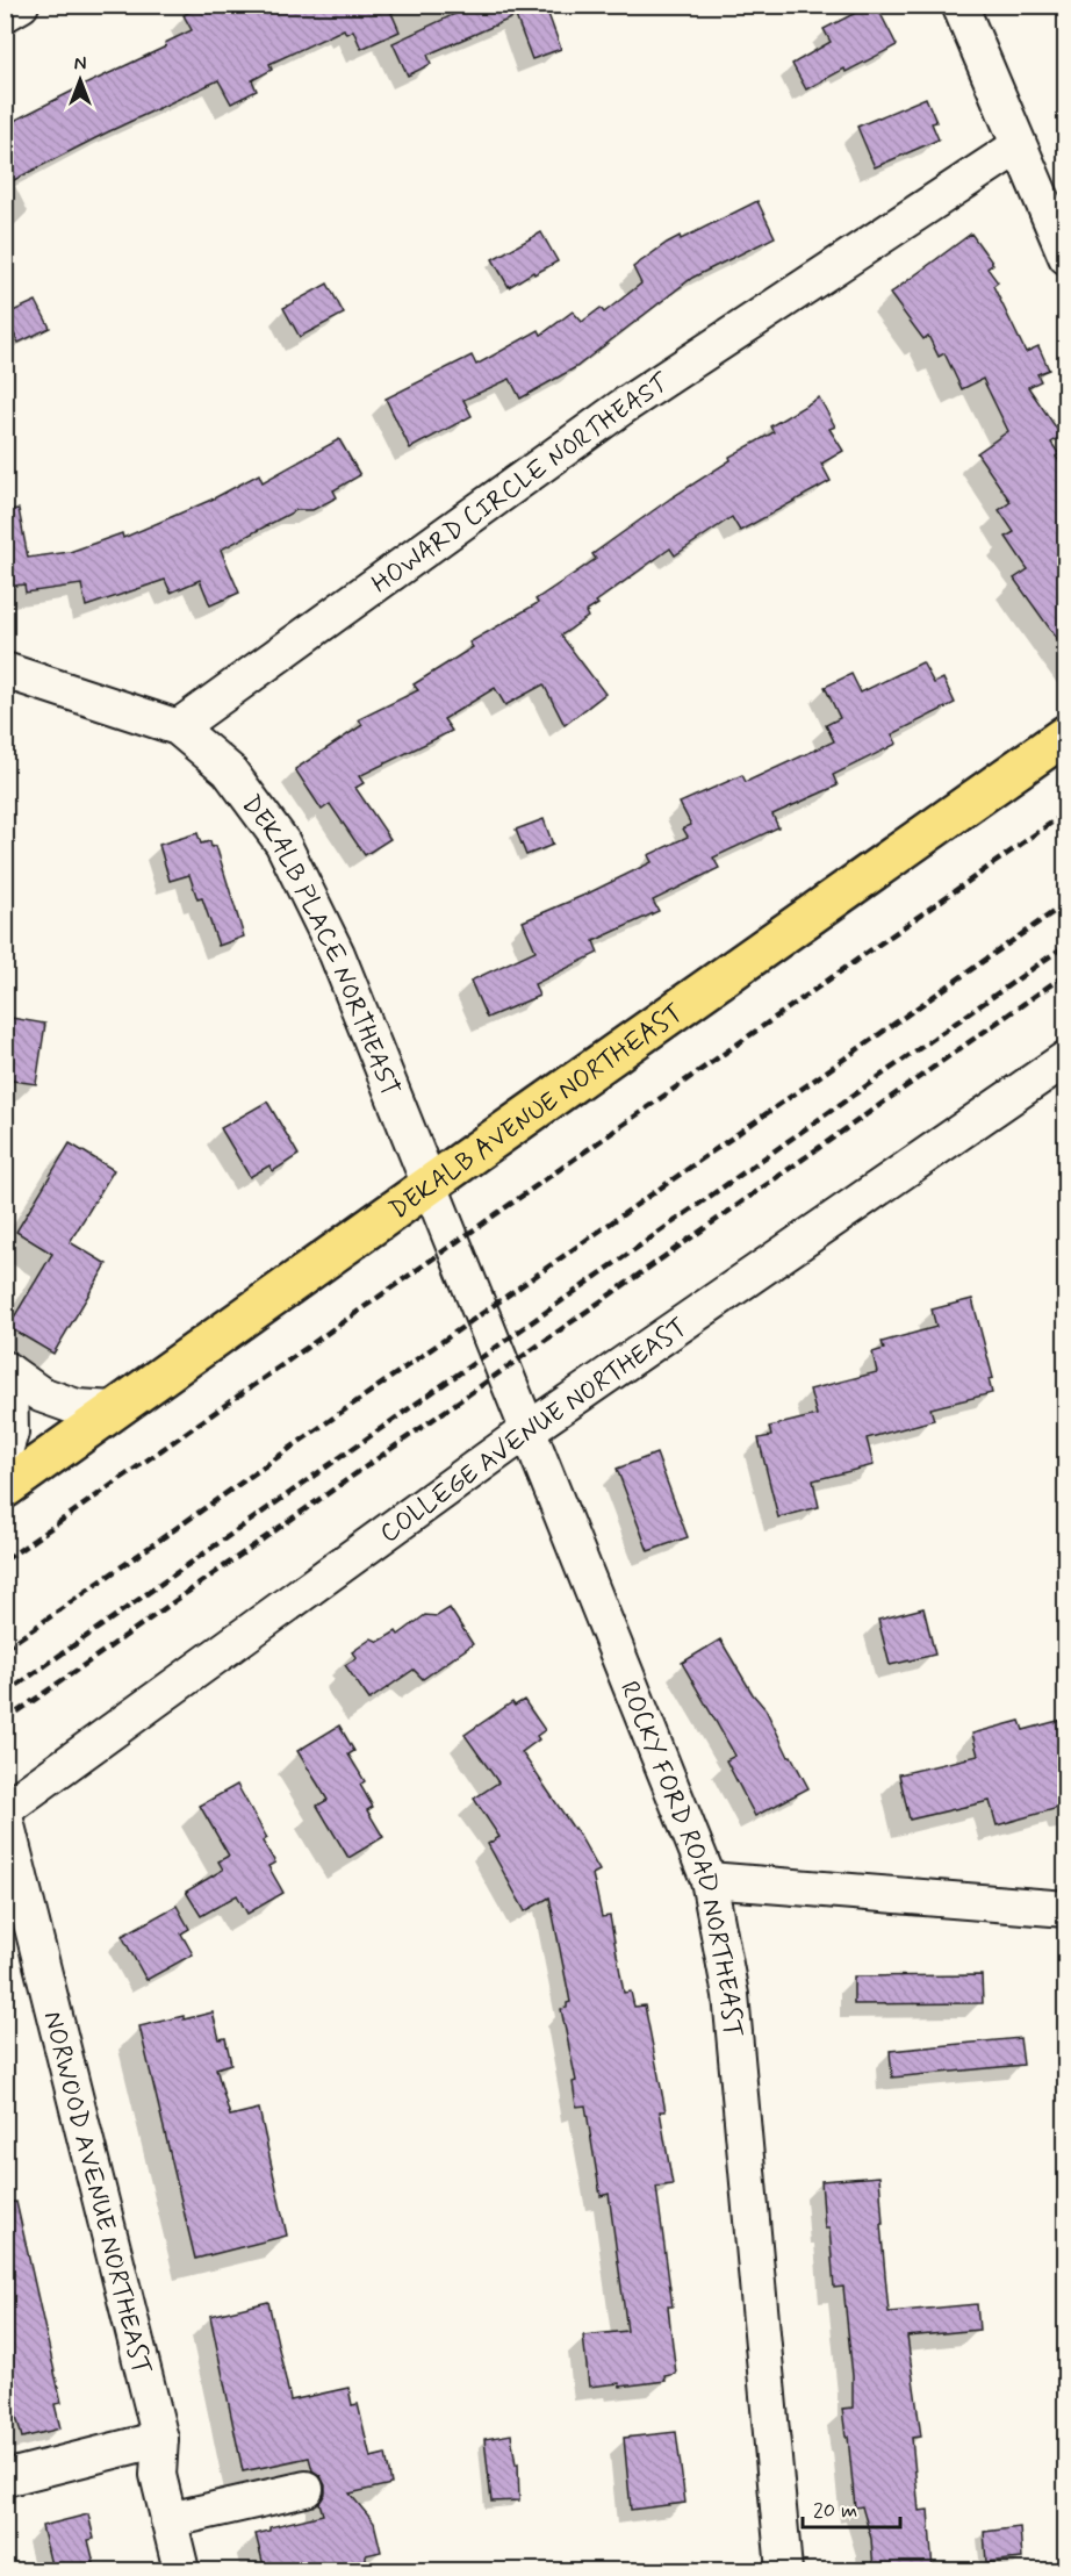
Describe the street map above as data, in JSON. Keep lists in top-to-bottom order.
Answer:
{
  "streets": {
    "main road": ["DEKALB AVENUE NORTHEAST"],
    "street": [
      "HOWARD CIRCLE NORTHEAST",
      "DEKALB PLACE NORTHEAST",
      "COLLEGE AVENUE NORTHEAST",
      "ROCKY FORD ROAD NORTHEAST",
      "NORWOOD AVENUE NORTHEAST"
    ]
  },
  "crossings": [
    ["HOWARD CIRCLE NORTHEAST", "DEKALB PLACE NORTHEAST"],
    ["DEKALB PLACE NORTHEAST", "DEKALB AVENUE NORTHEAST"],
    ["DEKALB PLACE NORTHEAST", "ROCKY FORD ROAD NORTHEAST"],
    ["DEKALB AVENUE NORTHEAST", "ROCKY FORD ROAD NORTHEAST"],
    ["COLLEGE AVENUE NORTHEAST", "ROCKY FORD ROAD NORTHEAST"]
  ],
  "scale_bar": "20 m",
  "north": "top"
}
